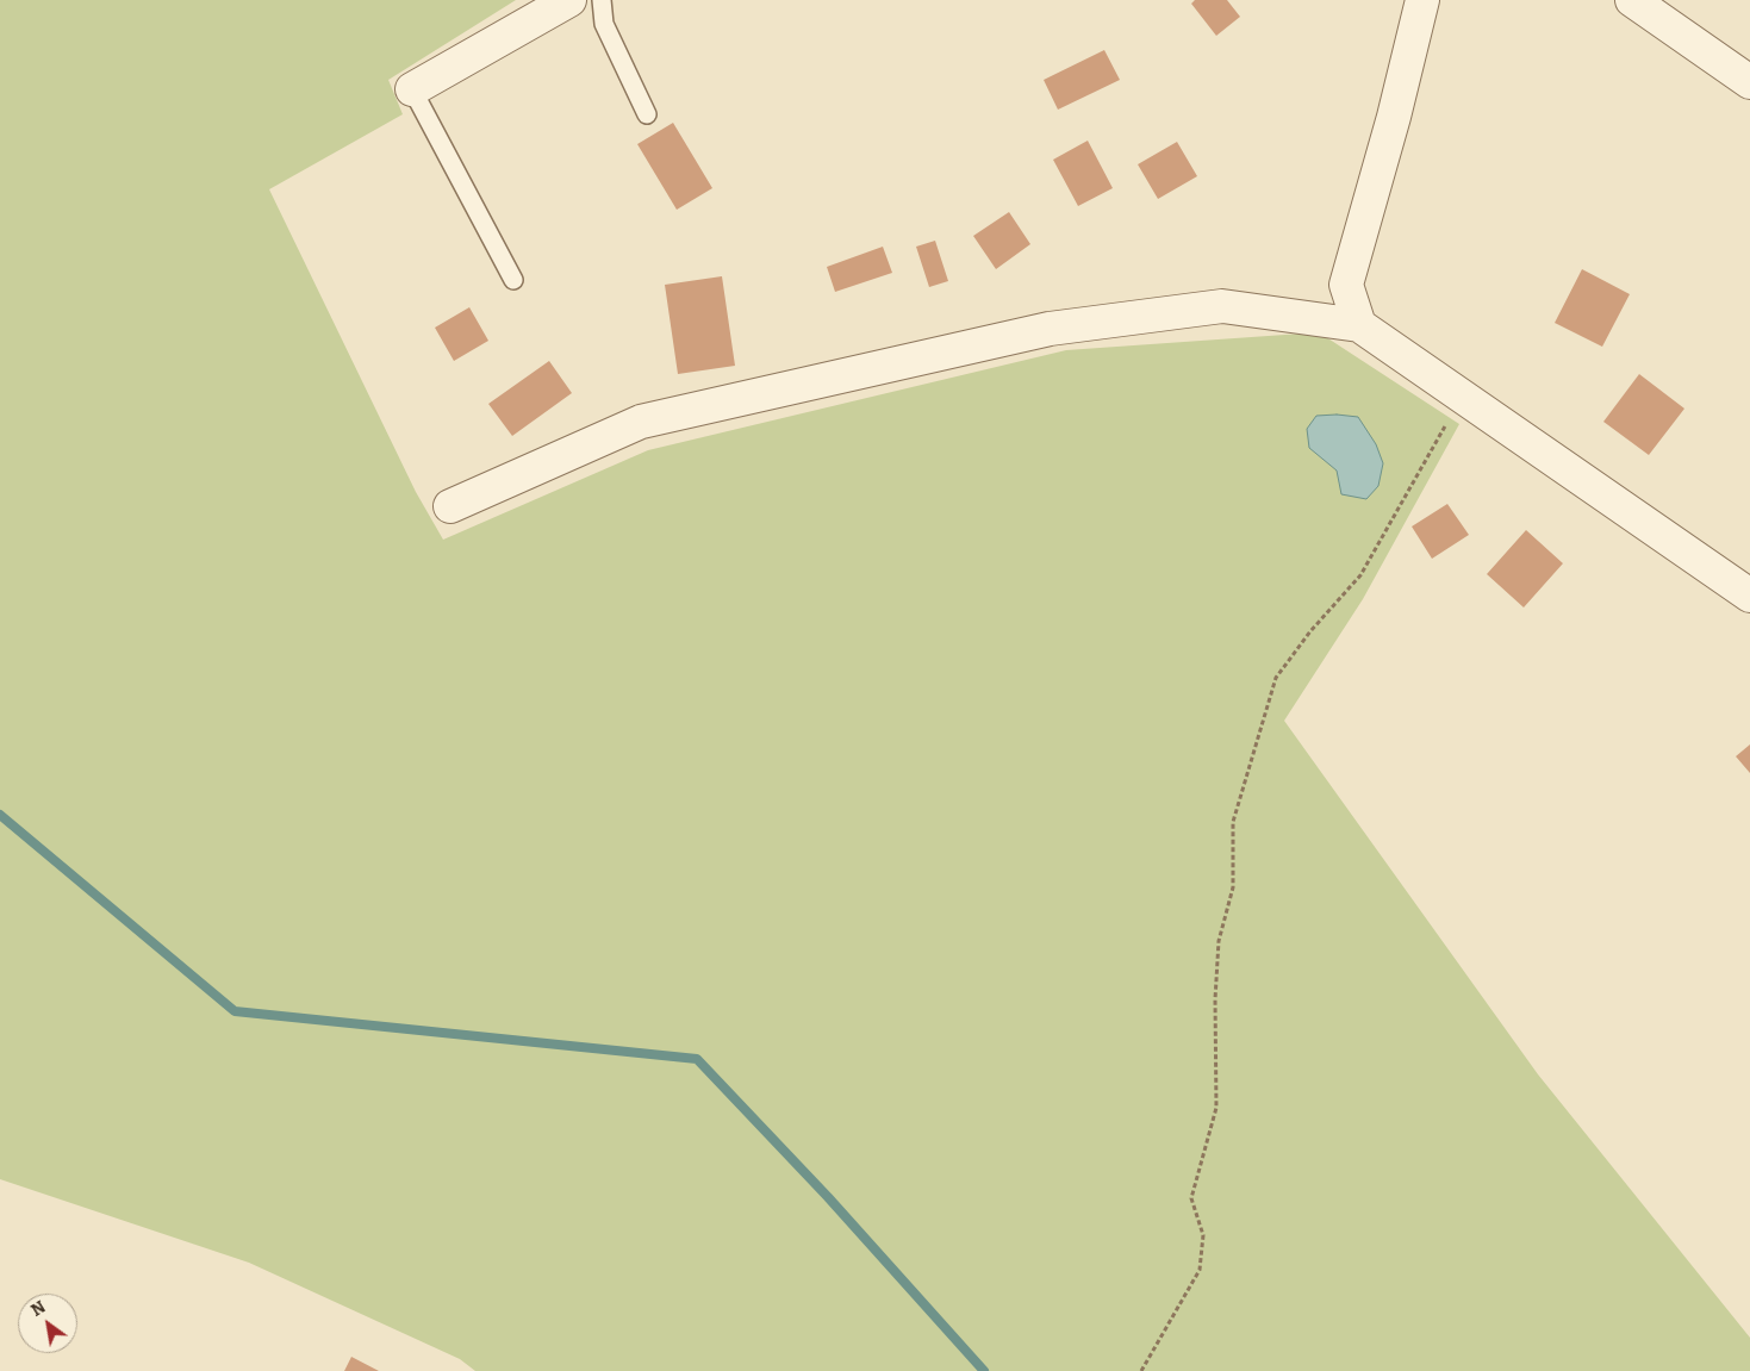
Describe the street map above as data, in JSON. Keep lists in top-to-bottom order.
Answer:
{
  "north": "top left"
}
